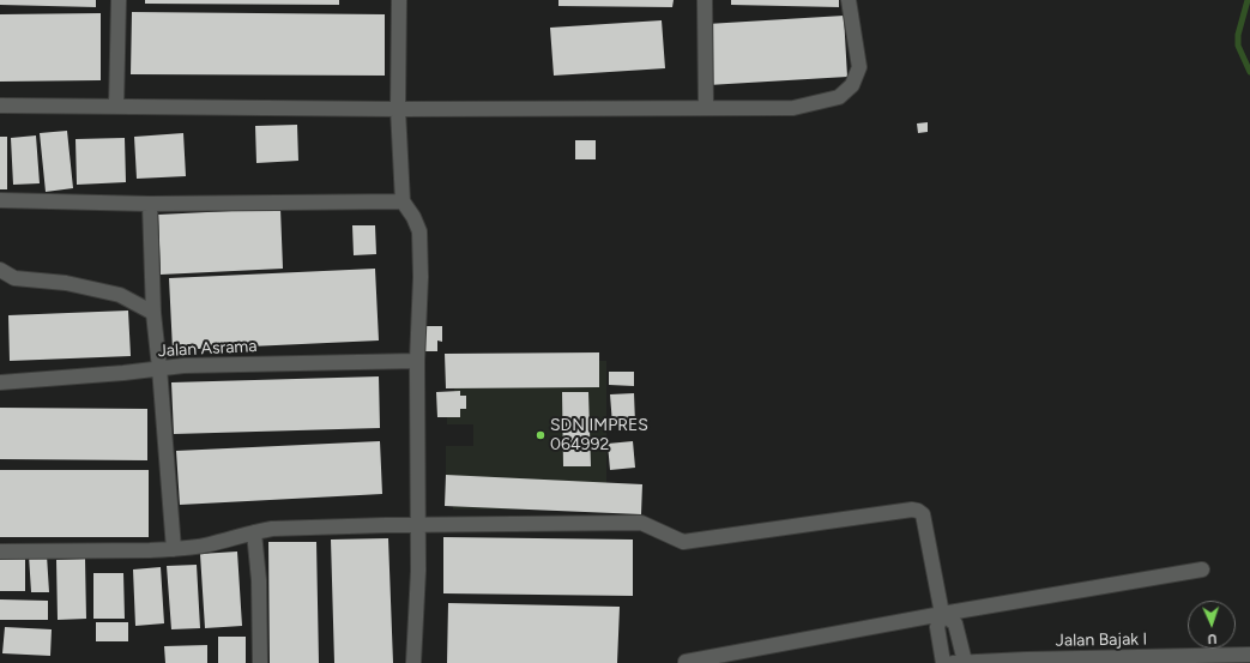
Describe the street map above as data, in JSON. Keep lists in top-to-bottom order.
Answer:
{
  "streets": {
    "street": ["Jalan Asrama", "Jalan Bajak I"]
  },
  "places": ["SDN IMPRES 064992"],
  "north": "bottom"
}
